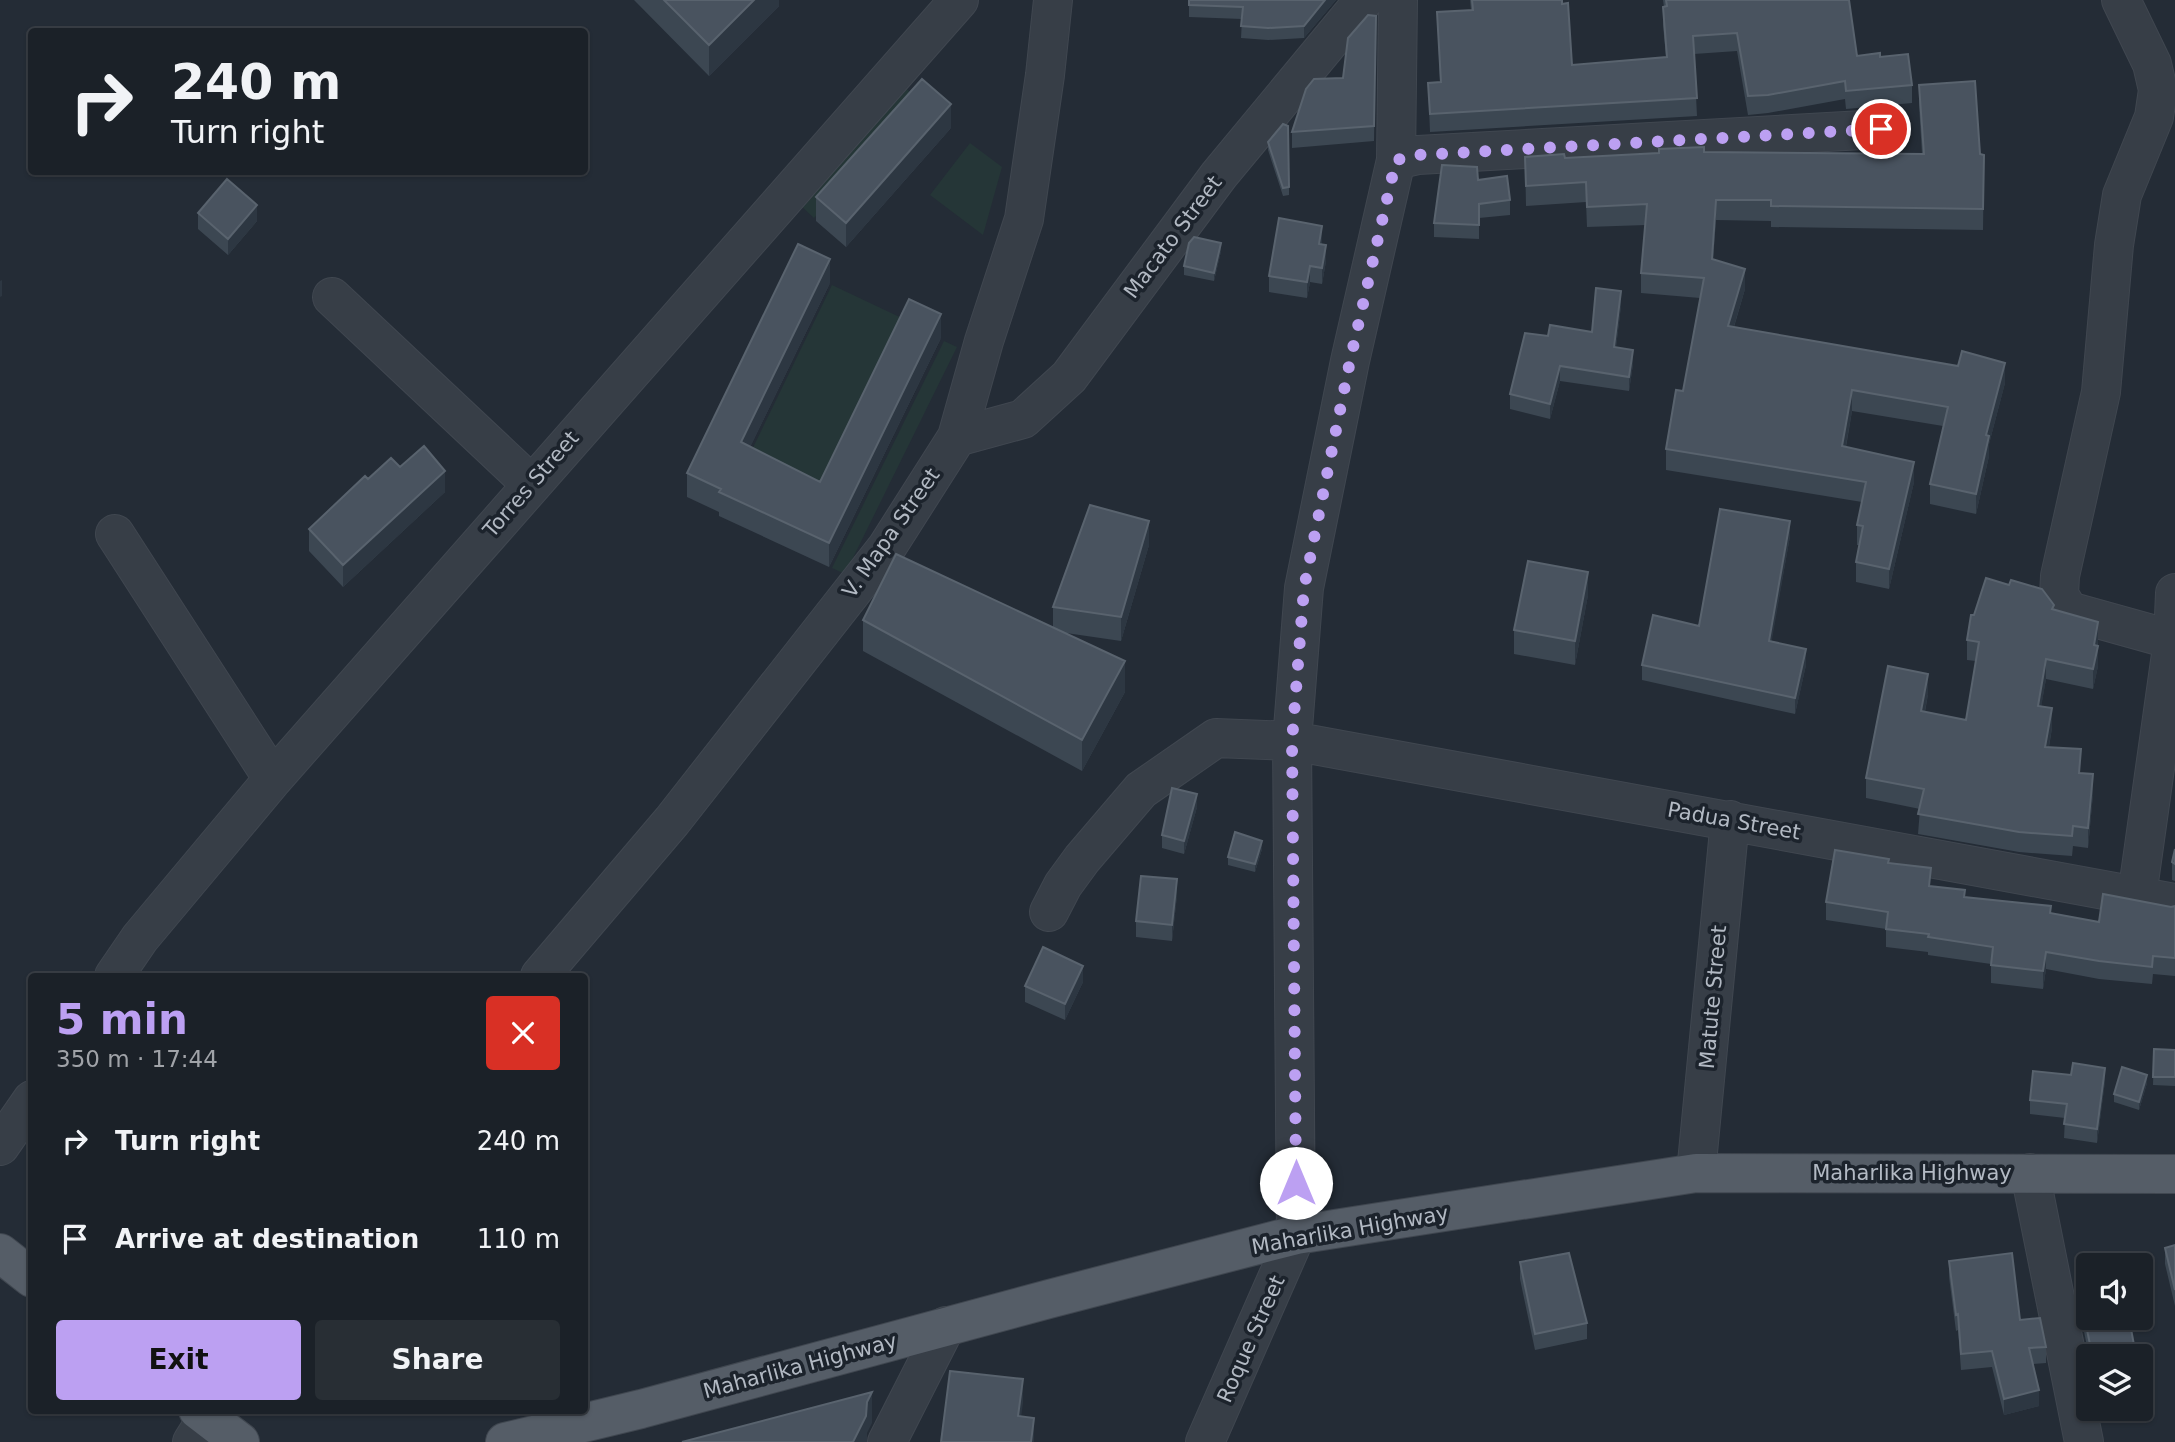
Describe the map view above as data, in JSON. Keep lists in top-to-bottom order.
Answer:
{
  "streets": {
    "main road": ["Maharlika Highway"],
    "street": [
      "Macato Street",
      "Torres Street",
      "V. Mapa Street",
      "Padua Street",
      "Matute Street",
      "Roque Street"
    ]
  },
  "crossings": [
    ["Macato Street", "V. Mapa Street"],
    ["Padua Street", "Matute Street"],
    ["Matute Street", "Maharlika Highway"],
    ["Maharlika Highway", "Roque Street"]
  ],
  "page": {
    "turn": ["240 m", "Turn right"],
    "heading": ["5 min", "350 m · 17:44"],
    "list": [
      {
        "name": "Turn right",
        "value": "240 m"
      },
      {
        "name": "Arrive at destination",
        "value": "110 m"
      }
    ],
    "buttons": ["Exit", "Share"]
  }
}
